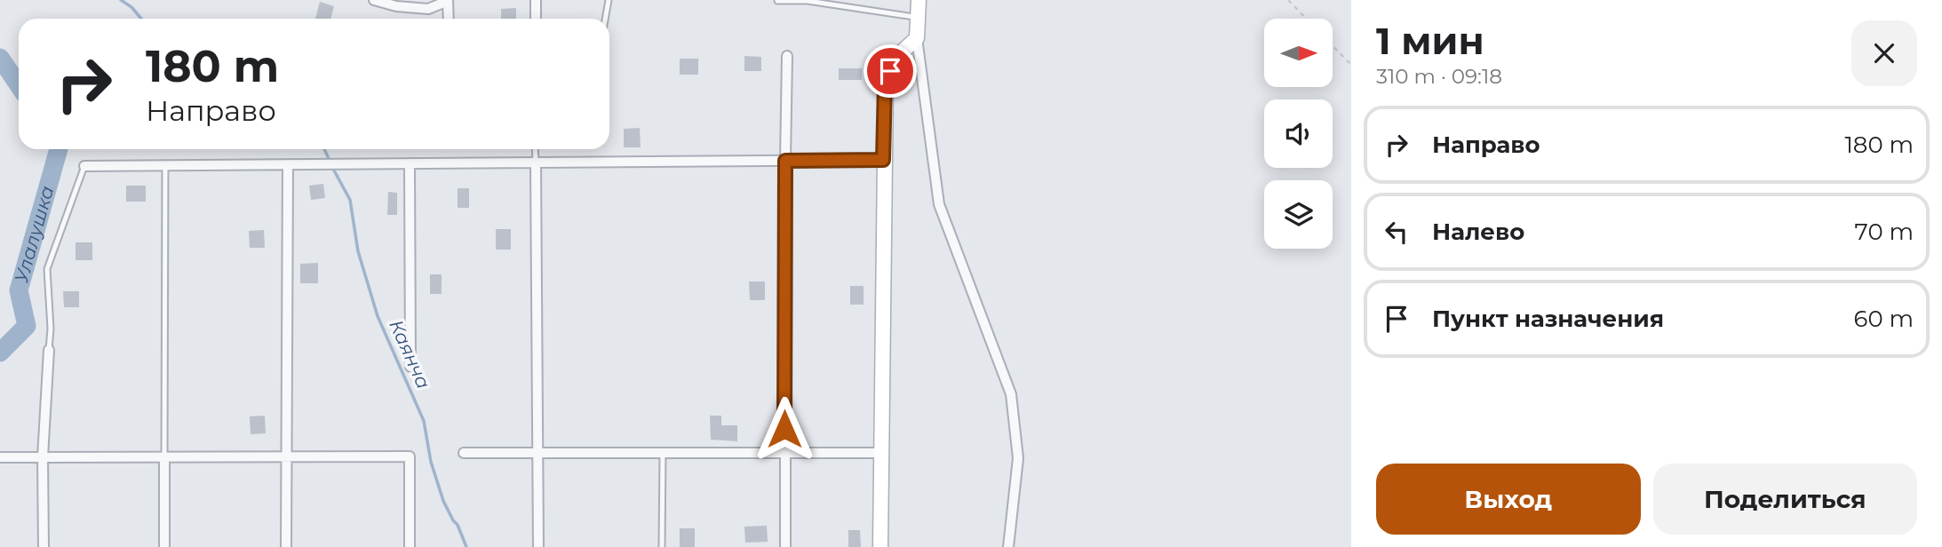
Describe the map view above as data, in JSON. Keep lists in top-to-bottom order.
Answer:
{
  "water": ["Улалушка", "Каянча"],
  "north": "right",
  "page": {
    "heading": ["1 мин", "310 m · 09:18"],
    "turn": ["180 m", "Направо"],
    "list": [
      {
        "name": "Направо",
        "value": "180 m"
      },
      {
        "name": "Налево",
        "value": "70 m"
      },
      {
        "name": "Пункт назначения",
        "value": "60 m"
      }
    ],
    "buttons": ["Выход", "Поделиться"]
  }
}
